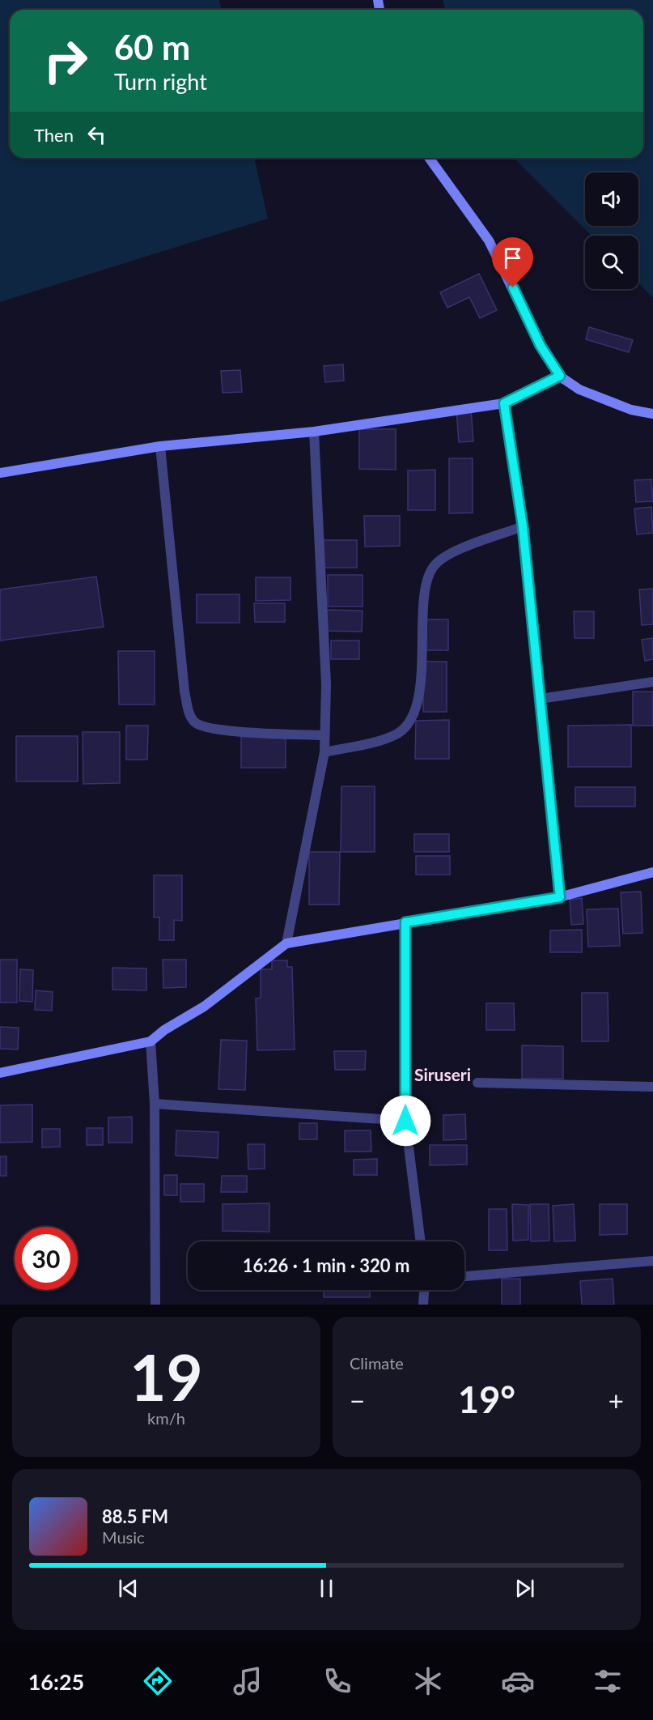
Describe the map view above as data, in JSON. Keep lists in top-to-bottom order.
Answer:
{
  "districts": ["Siruseri"],
  "page": {
    "turn": ["60 m", "Turn right"],
    "then": "Then",
    "limit": "30",
    "trip": "16:26 · 1 min · 320 m",
    "tile": [
      ["19", "km/h"],
      "Climate"
    ],
    "heat": ["−", "19°", "+"],
    "song": ["88.5 FM", "Music"],
    "tabs": "16:25"
  }
}
